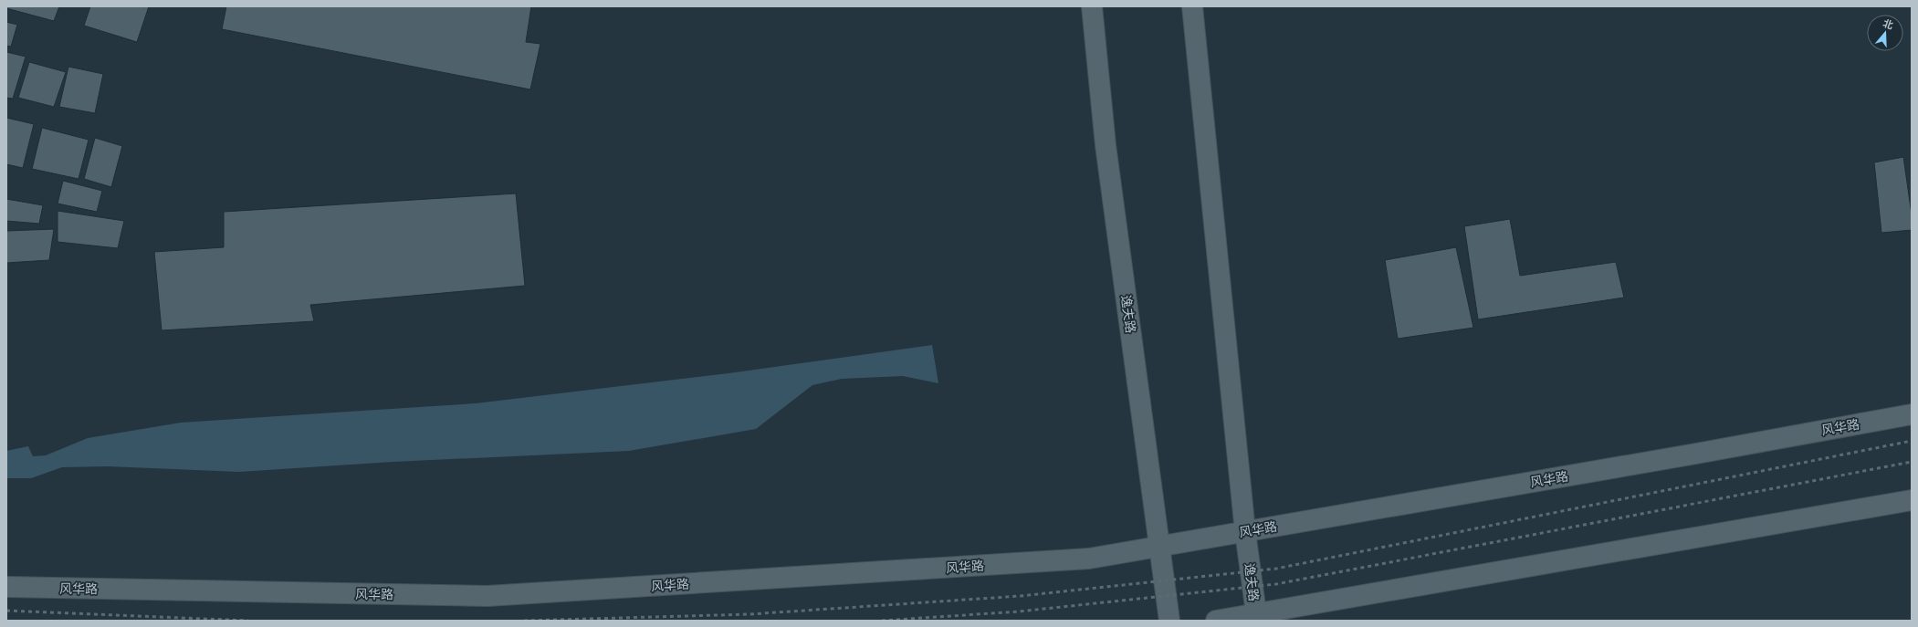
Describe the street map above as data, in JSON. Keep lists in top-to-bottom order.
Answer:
{
  "streets": {
    "main road": ["逸夫路", "风华路"]
  },
  "crossings": [
    ["逸夫路", "风华路"]
  ],
  "north": "top"
}
